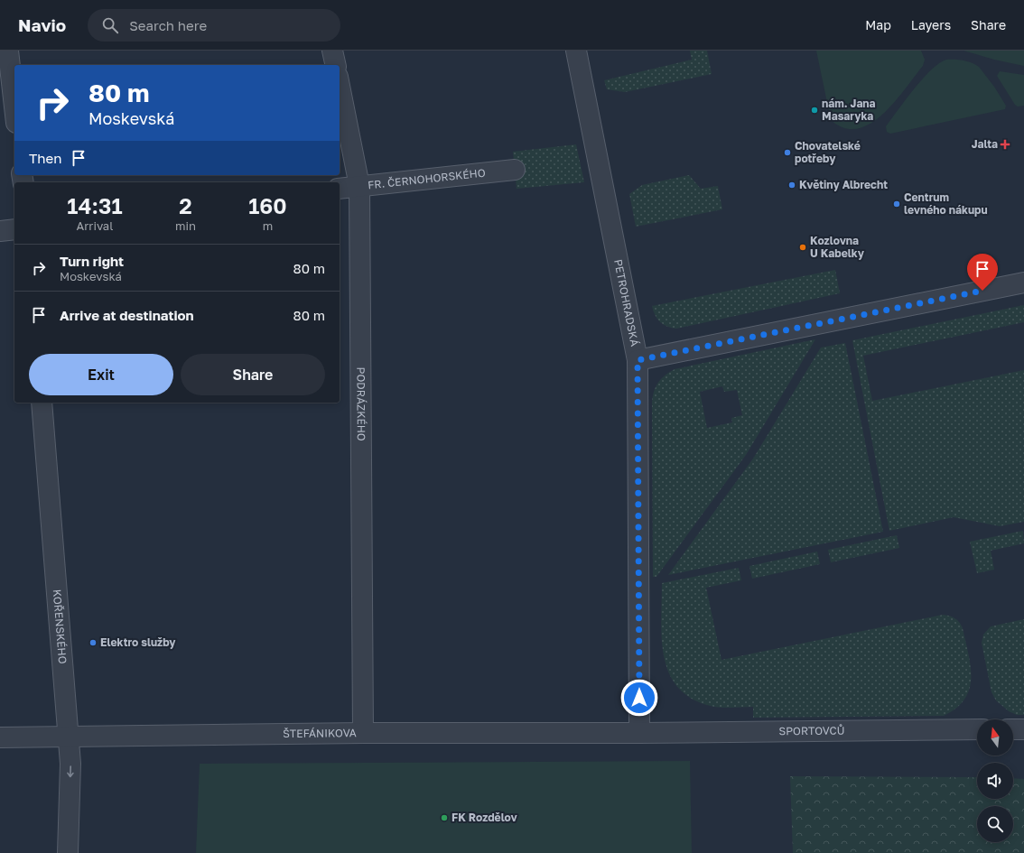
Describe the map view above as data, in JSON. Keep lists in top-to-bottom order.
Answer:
{
  "streets": {
    "street": [
      "FR. ČERNOHORSKÉHO",
      "PETROHRADSKÁ",
      "PODRÁZKÉHO",
      "KOŘENSKÉHO",
      "SPORTOVCŮ",
      "ŠTEFÁNIKOVA"
    ]
  },
  "crossings": [
    ["FR. ČERNOHORSKÉHO", "PODRÁZKÉHO"],
    ["PETROHRADSKÁ", "SPORTOVCŮ"],
    ["PETROHRADSKÁ", "ŠTEFÁNIKOVA"],
    ["PODRÁZKÉHO", "ŠTEFÁNIKOVA"],
    ["KOŘENSKÉHO", "ŠTEFÁNIKOVA"],
    ["SPORTOVCŮ", "ŠTEFÁNIKOVA"]
  ],
  "places": {
    "other": [
      "nám. Jana Masaryka",
      "Chovatelské potřeby",
      "Květiny Albrecht",
      "Centrum levného nákupu",
      "Kozlovna U Kabelky",
      "Elektro služby",
      "FK Rozdělov"
    ],
    "health": ["Jalta"]
  },
  "north": "top",
  "page": {
    "header": "Navio",
    "search": "Search here",
    "nav": ["Map", "Layers", "Share"],
    "turn": ["80 m", "Moskevská"],
    "then": "Then",
    "eta": [
      "14:31",
      "Arrival",
      "2",
      "min",
      "160",
      "m"
    ],
    "list": [
      {
        "name": "Turn right",
        "note": "Moskevská",
        "value": "80 m"
      },
      {
        "name": "Arrive at destination",
        "value": "80 m"
      }
    ],
    "buttons": ["Exit", "Share"]
  }
}
